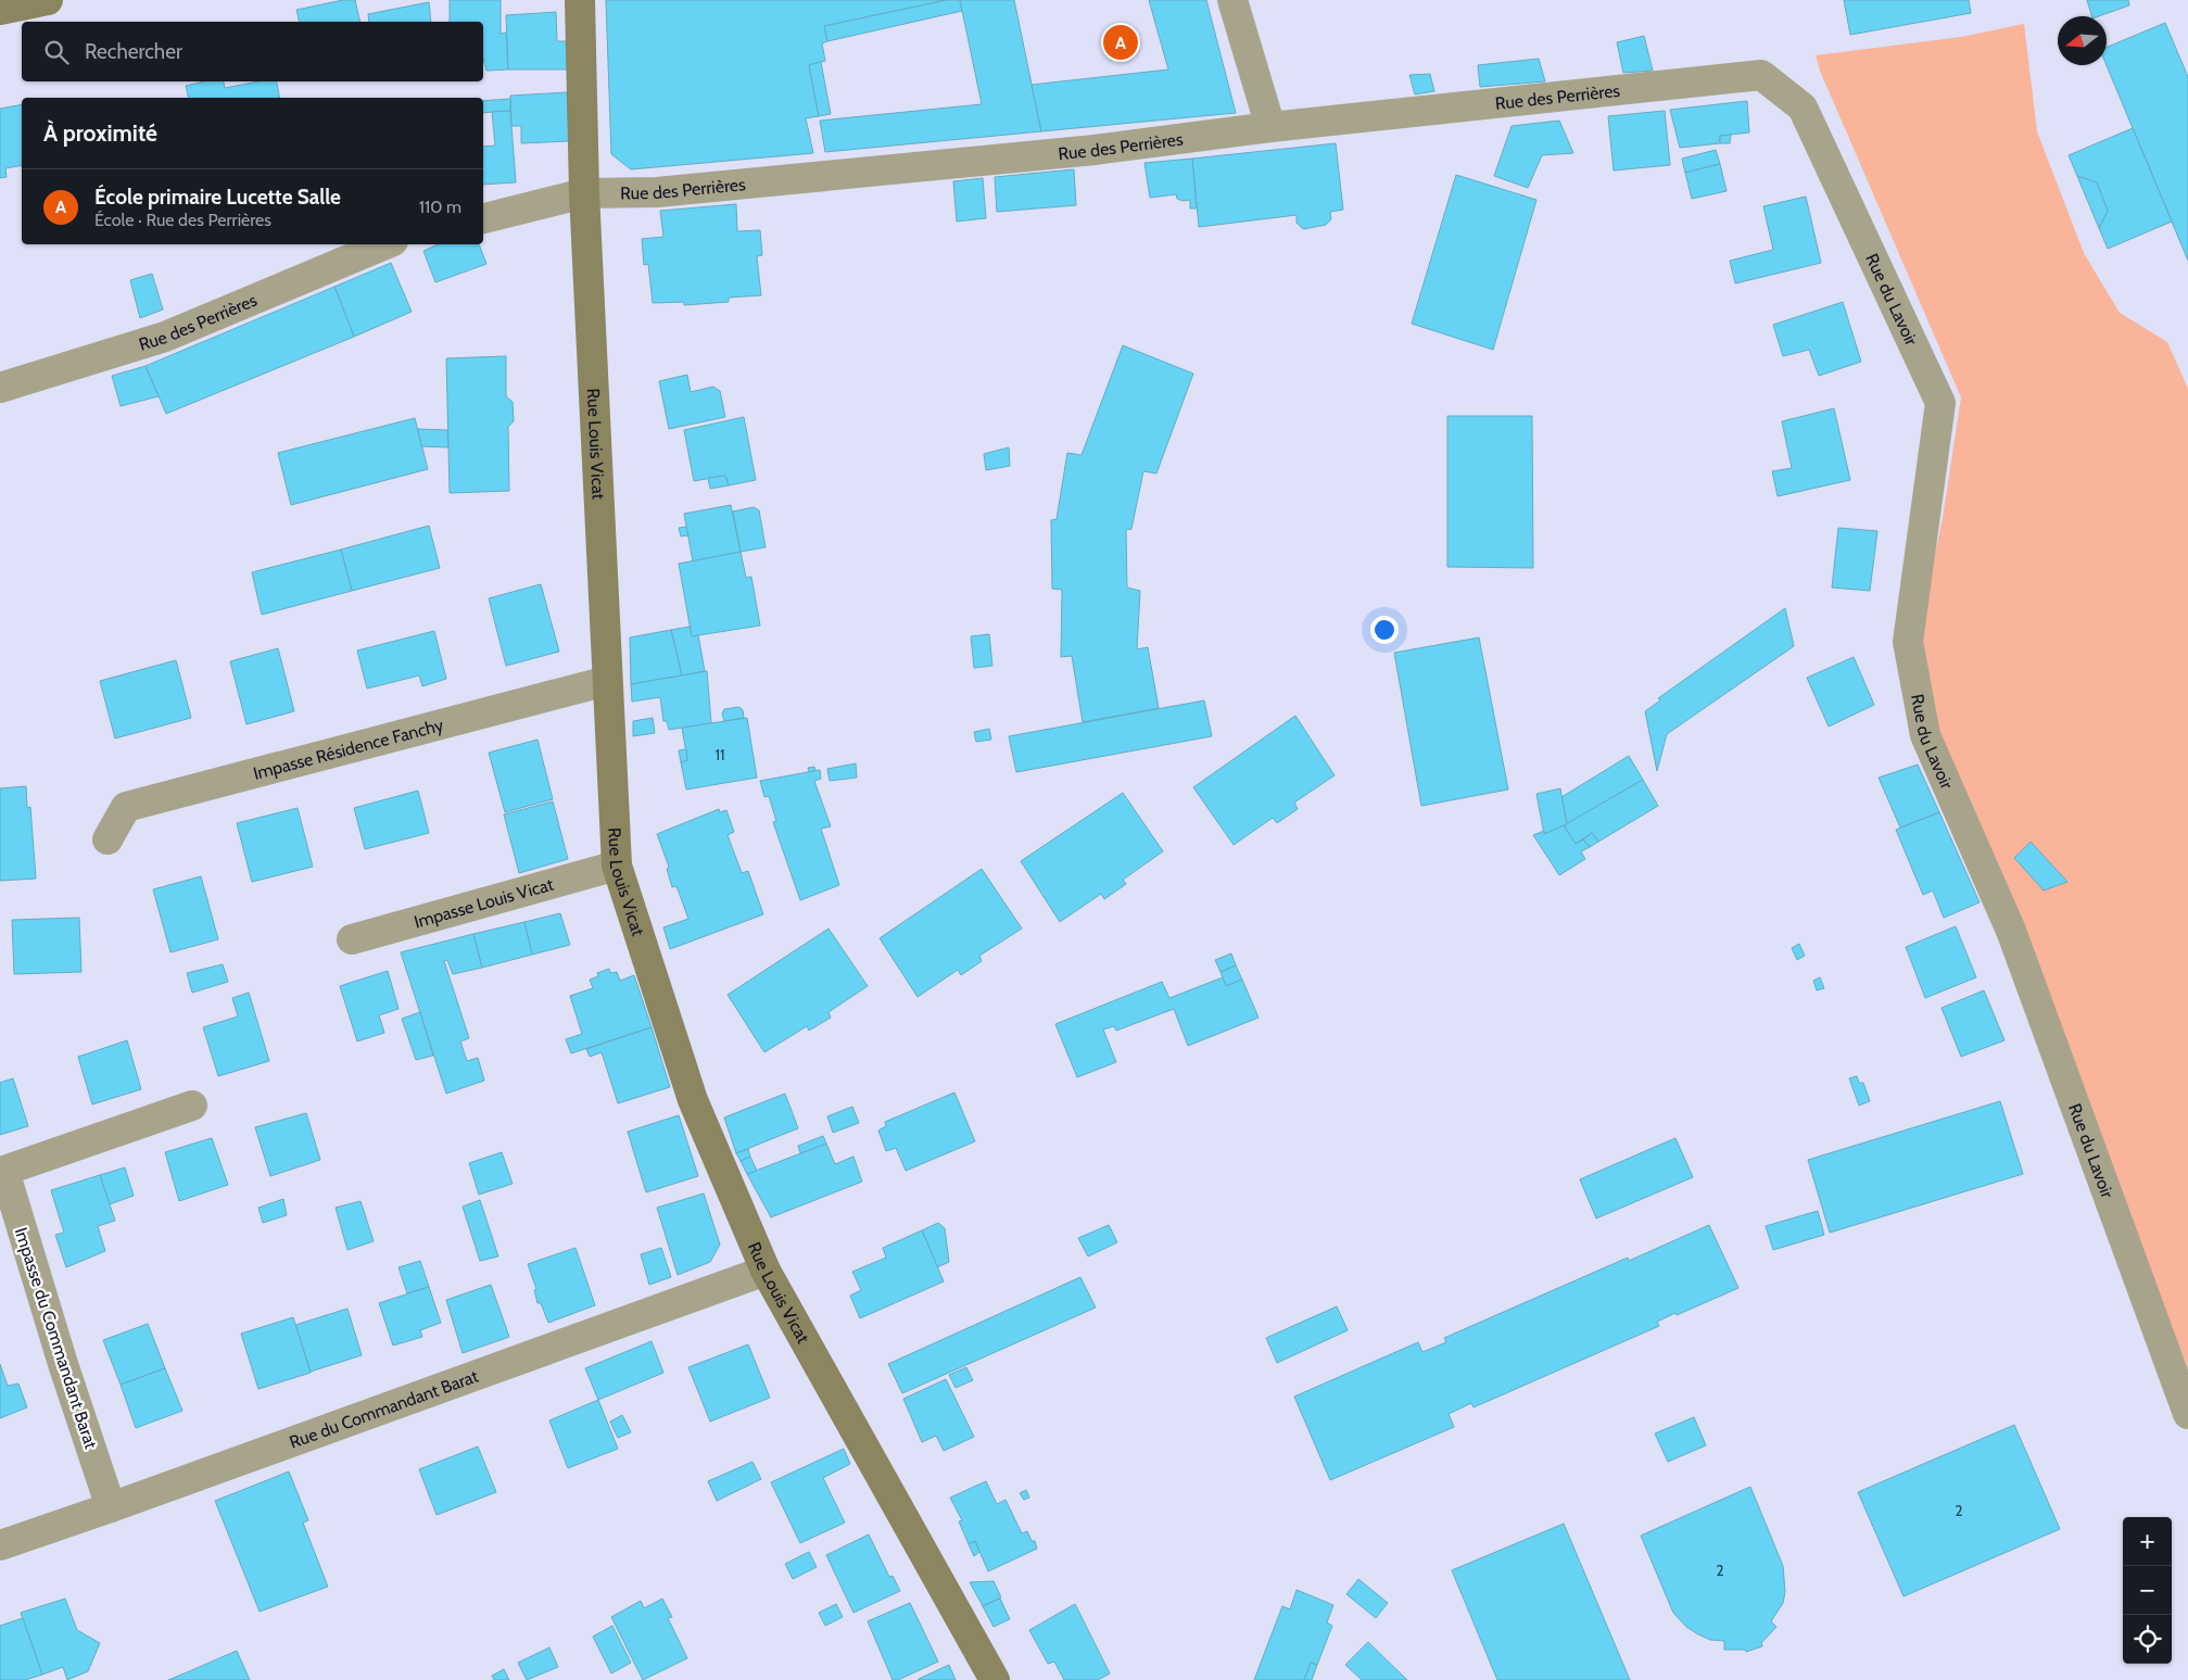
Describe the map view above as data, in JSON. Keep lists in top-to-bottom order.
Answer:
{
  "streets": {
    "street": [
      "Rue des Perrières",
      "Rue du Lavoir",
      "Rue Louis Vicat",
      "Impasse Résidence Fanchy",
      "Impasse Louis Vicat",
      "Impasse du Commandant Barat",
      "Rue du Commandant Barat"
    ]
  },
  "crossings": [
    ["Rue des Perrières", "Rue du Lavoir"],
    ["Rue des Perrières", "Rue Louis Vicat"],
    ["Rue Louis Vicat", "Impasse Résidence Fanchy"],
    ["Rue Louis Vicat", "Impasse Louis Vicat"],
    ["Rue Louis Vicat", "Rue du Commandant Barat"],
    ["Impasse du Commandant Barat", "Rue du Commandant Barat"]
  ],
  "house_numbers": ["11", "2", "2"],
  "north": "left",
  "page": {
    "search": "Rechercher",
    "pins": "A",
    "heading": "À proximité",
    "list": [
      {
        "mark": "A",
        "name": "École primaire Lucette Salle",
        "note": "École · Rue des Perrières",
        "value": "110 m"
      }
    ],
    "map_buttons": ["+", "−"]
  }
}
